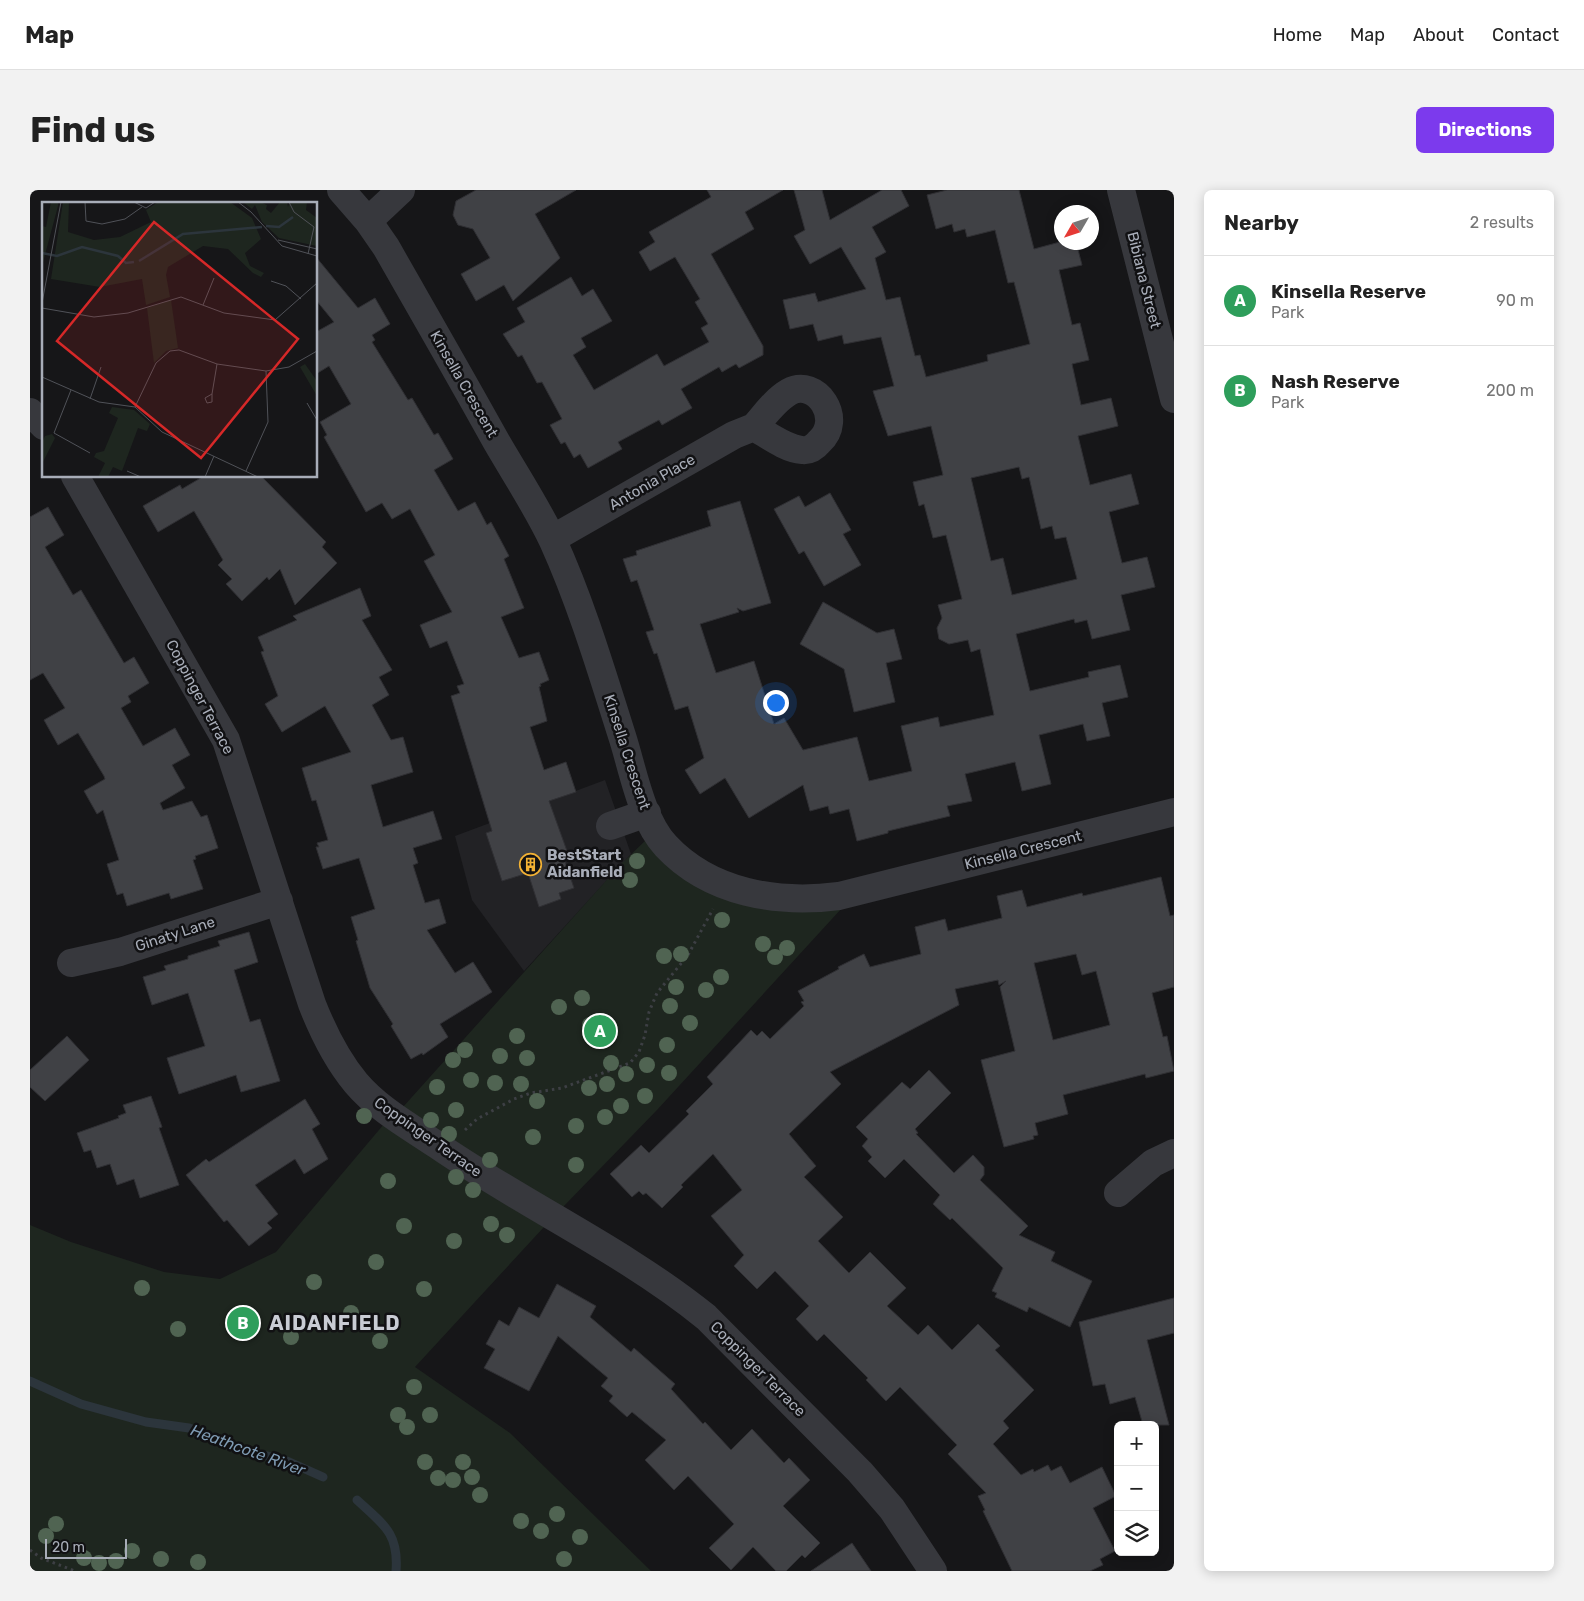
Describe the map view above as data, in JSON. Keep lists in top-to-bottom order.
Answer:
{
  "streets": {
    "street": [
      "Bibiana Street",
      "Kinsella Crescent",
      "Antonia Place",
      "Coppinger Terrace",
      "Ginaty Lane"
    ]
  },
  "crossings": [
    ["Kinsella Crescent", "Antonia Place"],
    ["Coppinger Terrace", "Ginaty Lane"]
  ],
  "districts": ["AIDANFIELD"],
  "water": ["Heathcote River"],
  "places": {
    "building": ["BestStart Aidanfield"]
  },
  "scale_bar": "20 m",
  "north": "bottom left",
  "page": {
    "header": "Map",
    "nav": [
      "Home",
      "Map",
      "About",
      "Contact"
    ],
    "buttons": "Directions",
    "title": "Find us",
    "heading": ["Nearby", "2 results"],
    "list": [
      {
        "mark": "A",
        "name": "Kinsella Reserve",
        "note": "Park",
        "value": "90 m"
      },
      {
        "mark": "B",
        "name": "Nash Reserve",
        "note": "Park",
        "value": "200 m"
      }
    ],
    "pins": ["A", "B"],
    "map_buttons": ["+", "−"],
    "scale": "20 m"
  }
}
